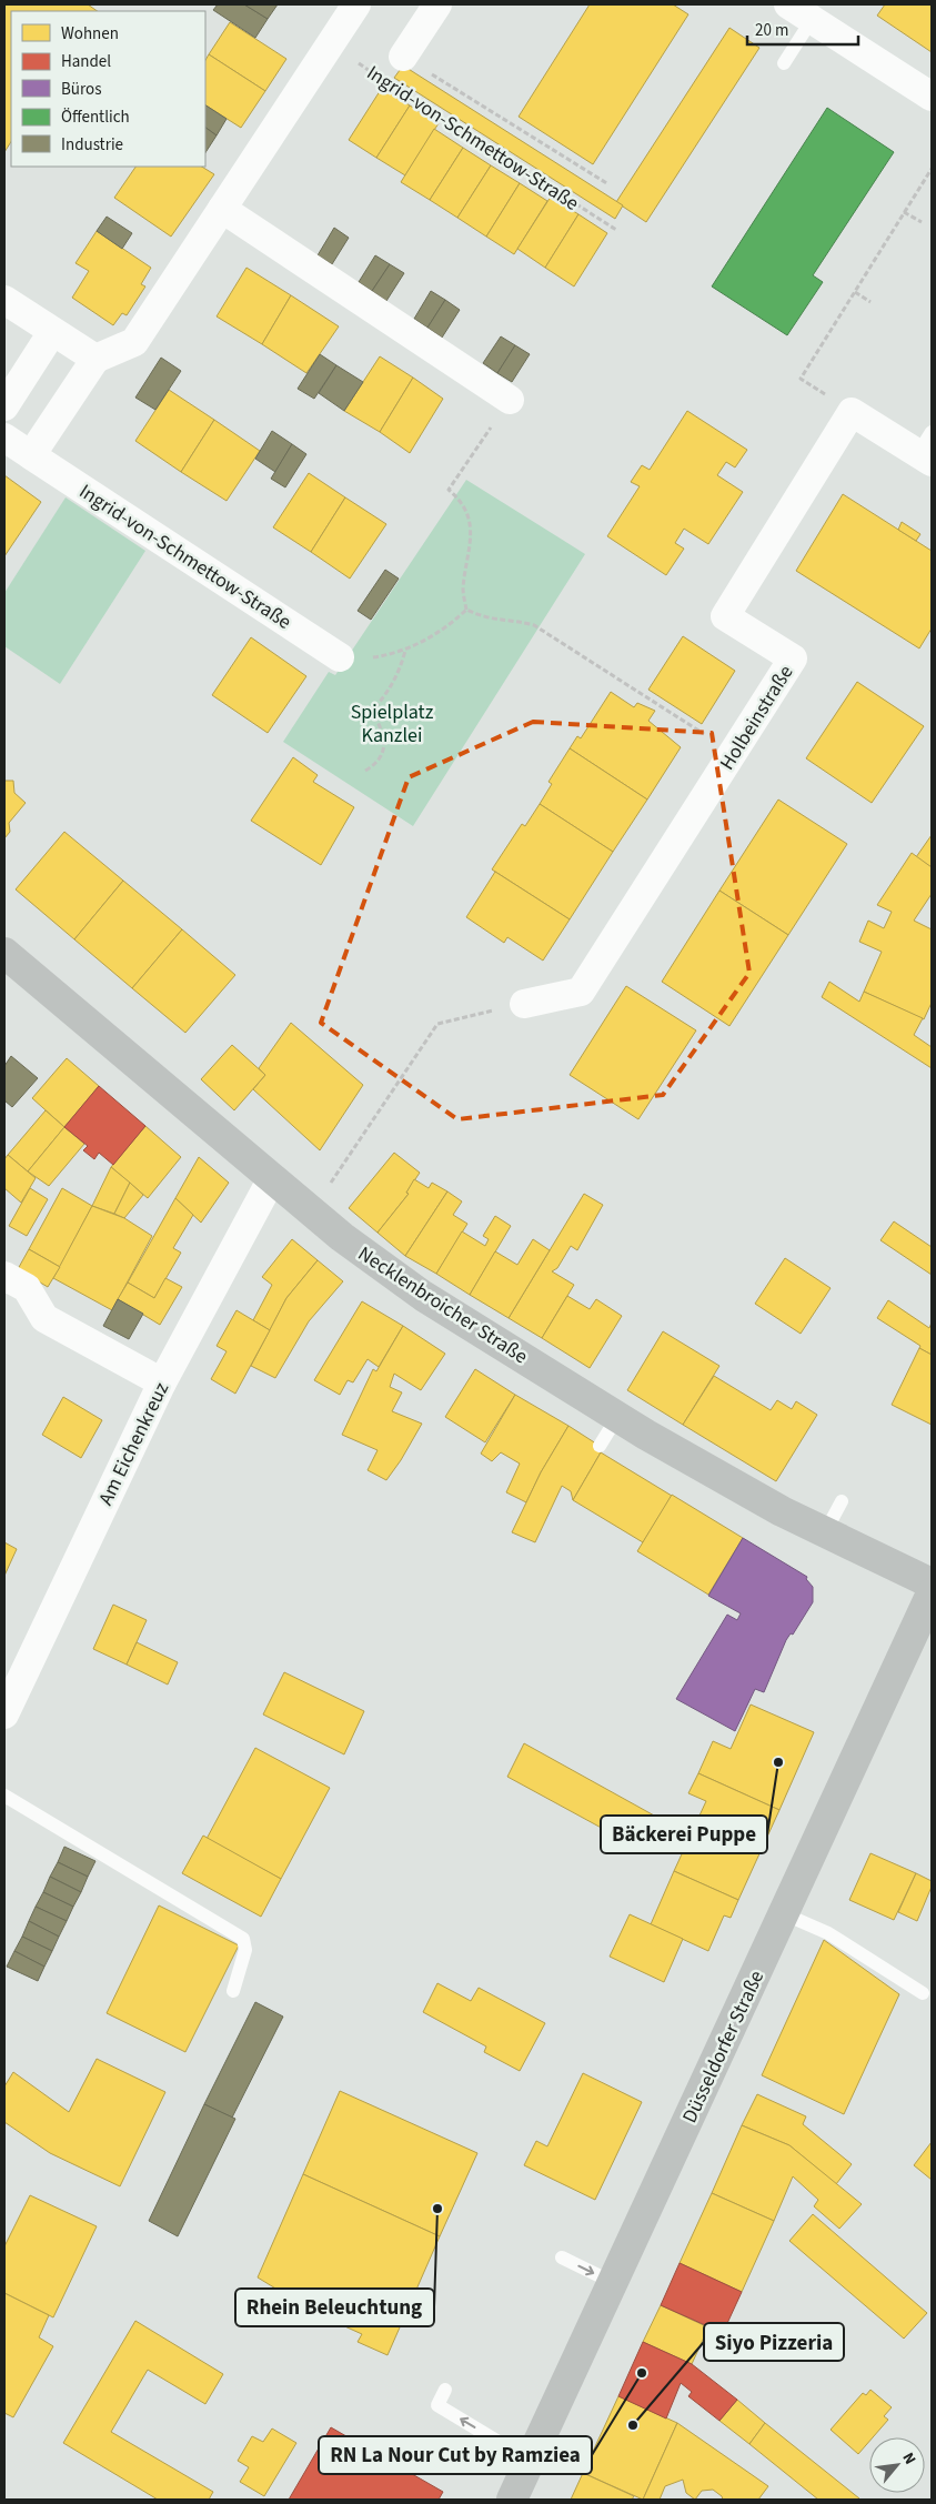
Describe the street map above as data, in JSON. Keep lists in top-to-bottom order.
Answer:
{
  "streets": {
    "main road": ["Necklenbroicher Straße", "Düsseldorfer Straße"],
    "street": ["Ingrid-von-Schmettow-Straße", "Holbeinstraße", "Am Eichenkreuz"]
  },
  "crossings": [
    ["Necklenbroicher Straße", "Am Eichenkreuz"]
  ],
  "parks": ["Spielplatz Kanzlei"],
  "places": [
    "Bäckerei Puppe",
    "Rhein Beleuchtung",
    "RN La Nour Cut by Ramziea",
    "Siyo Pizzeria"
  ],
  "legend": [
    "Wohnen",
    "Handel",
    "Büros",
    "Öffentlich",
    "Industrie"
  ],
  "scale_bar": "20 m",
  "north": "top right"
}
